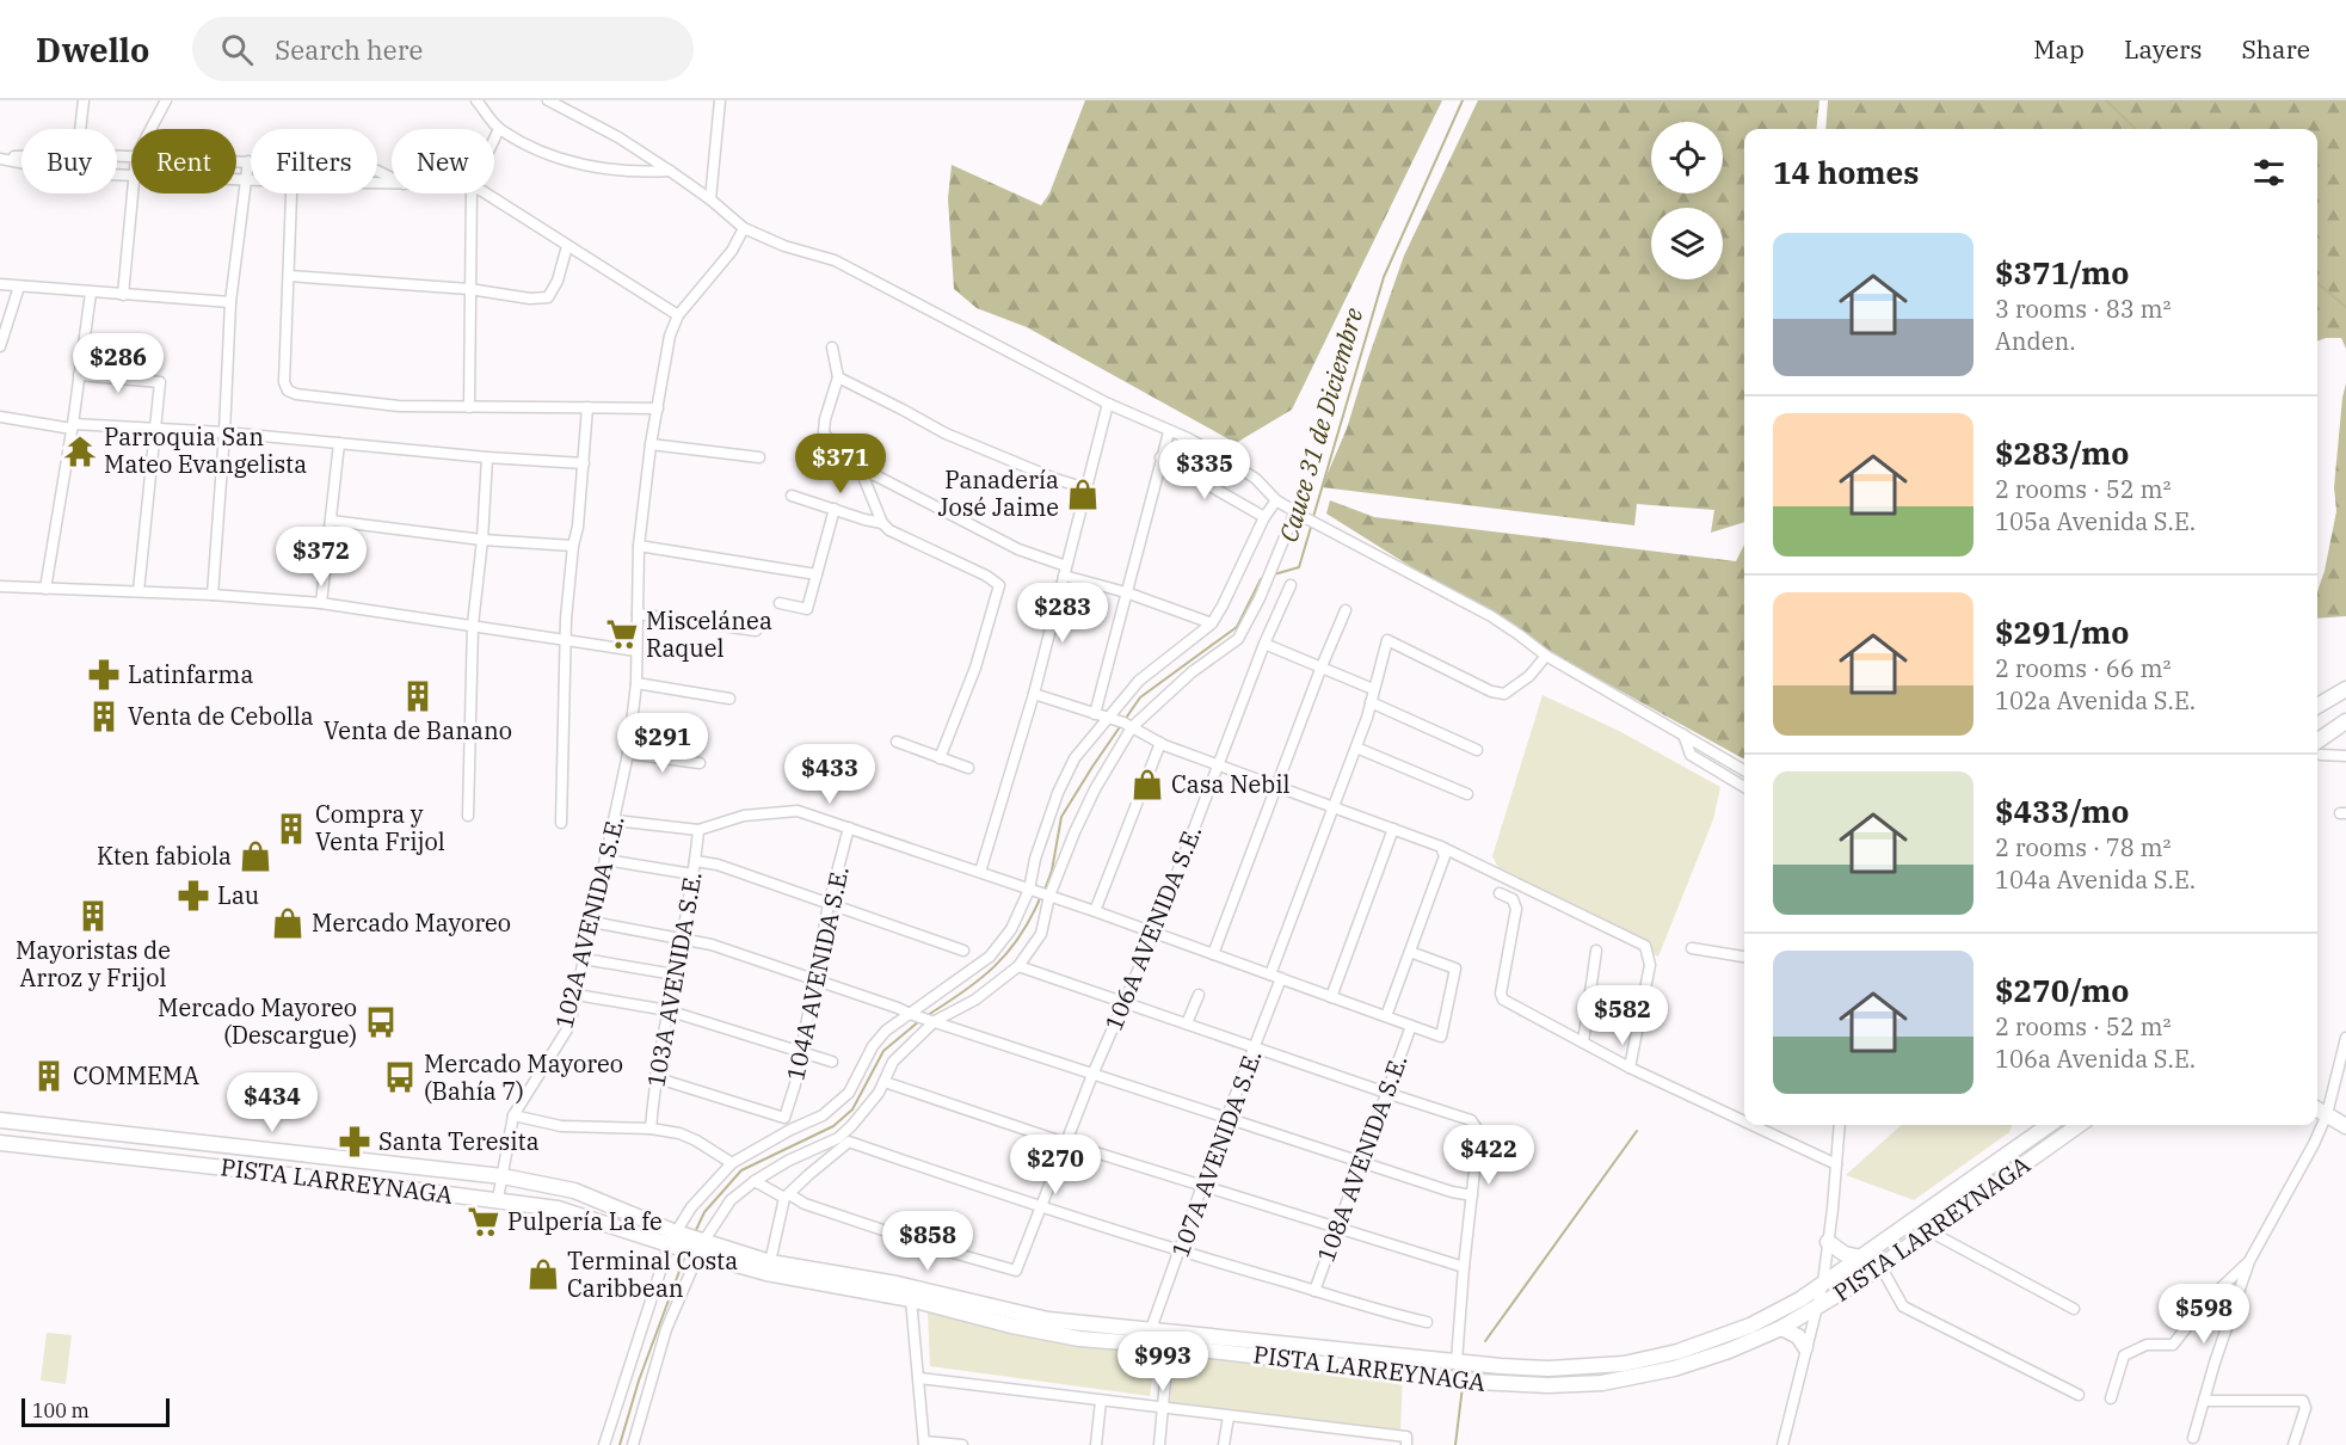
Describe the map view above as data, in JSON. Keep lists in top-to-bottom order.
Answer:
{
  "streets": {
    "main road": ["PISTA LARREYNAGA"],
    "street": [
      "102A AVENIDA S.E.",
      "106A AVENIDA S.E.",
      "104A AVENIDA S.E.",
      "103A AVENIDA S.E.",
      "107A AVENIDA S.E.",
      "108A AVENIDA S.E."
    ]
  },
  "crossings": [
    ["102A AVENIDA S.E.", "PISTA LARREYNAGA"],
    ["104A AVENIDA S.E.", "103A AVENIDA S.E."],
    ["107A AVENIDA S.E.", "PISTA LARREYNAGA"]
  ],
  "water": ["Cauce 31 de Diciembre"],
  "places": {
    "temple": ["Parroquia San Mateo Evangelista"],
    "shop": [
      "Panadería José Jaime",
      "Casa Nebil",
      "Kten fabiola",
      "Mercado Mayoreo",
      "Terminal Costa Caribbean"
    ],
    "supermarket": ["Miscelánea Raquel", "Pulpería La fe"],
    "pharmacy": ["Latinfarma", "Lau", "Santa Teresita"],
    "building": [
      "Venta de Banano",
      "Venta de Cebolla",
      "Compra y Venta Frijol",
      "Mayoristas de Arroz y Frijol",
      "COMMEMA"
    ],
    "bus stop": ["Mercado Mayoreo (Descargue)", "Mercado Mayoreo (Bahía 7)"]
  },
  "scale_bar": "100 m",
  "page": {
    "header": "Dwello",
    "search": "Search here",
    "nav": ["Map", "Layers", "Share"],
    "chip": [
      "Buy",
      "Rent",
      "Filters",
      "New"
    ],
    "heading": "14 homes",
    "list": [
      {
        "name": "$371/mo",
        "note": "3 rooms · 83 m² · Anden."
      },
      {
        "name": "$283/mo",
        "note": "2 rooms · 52 m² · 105a Avenida S.E."
      },
      {
        "name": "$291/mo",
        "note": "2 rooms · 66 m² · 102a Avenida S.E."
      },
      {
        "name": "$433/mo",
        "note": "2 rooms · 78 m² · 104a Avenida S.E."
      },
      {
        "name": "$270/mo",
        "note": "2 rooms · 52 m² · 106a Avenida S.E."
      }
    ],
    "price": [
      "$286",
      "$371",
      "$335",
      "$372",
      "$283",
      "$291",
      "$433",
      "$582",
      "$434",
      "$422",
      "$270",
      "$858",
      "$598",
      "$993"
    ],
    "scale": "100 m"
  }
}
